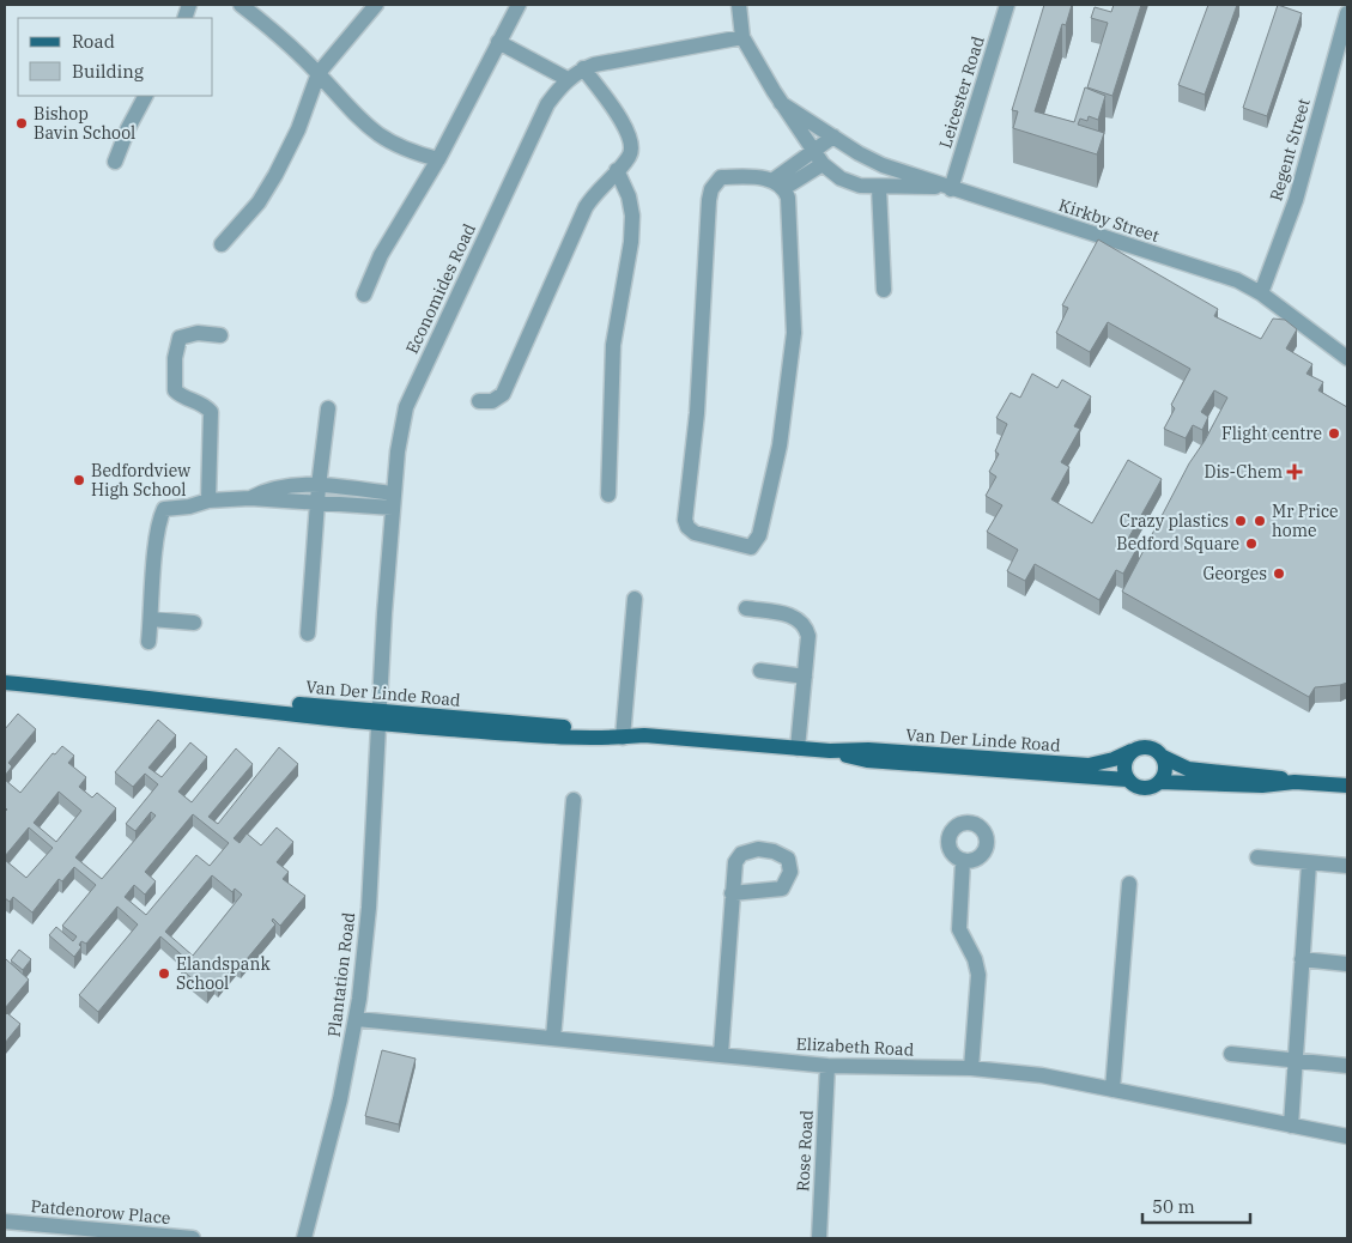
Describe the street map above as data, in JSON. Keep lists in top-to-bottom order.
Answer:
{
  "streets": {
    "main road": ["Van Der Linde Road"],
    "street": [
      "Leicester Road",
      "Regent Street",
      "Kirkby Street",
      "Economides Road",
      "Plantation Road",
      "Elizabeth Road",
      "Rose Road",
      "Patdenorow Place"
    ]
  },
  "crossings": [
    ["Leicester Road", "Kirkby Street"],
    ["Regent Street", "Kirkby Street"],
    ["Kirkby Street", "Economides Road"],
    ["Economides Road", "Van Der Linde Road"],
    ["Economides Road", "Plantation Road"],
    ["Van Der Linde Road", "Plantation Road"],
    ["Plantation Road", "Elizabeth Road"],
    ["Elizabeth Road", "Rose Road"]
  ],
  "places": {
    "other": [
      "Bishop Bavin School",
      "Flight centre",
      "Bedfordview High School",
      "Crazy plastics",
      "Mr Price home",
      "Bedford Square",
      "Georges",
      "Elandspank School"
    ],
    "health": ["Dis-Chem"]
  },
  "legend": ["Road", "Building"],
  "scale_bar": "50 m"
}
